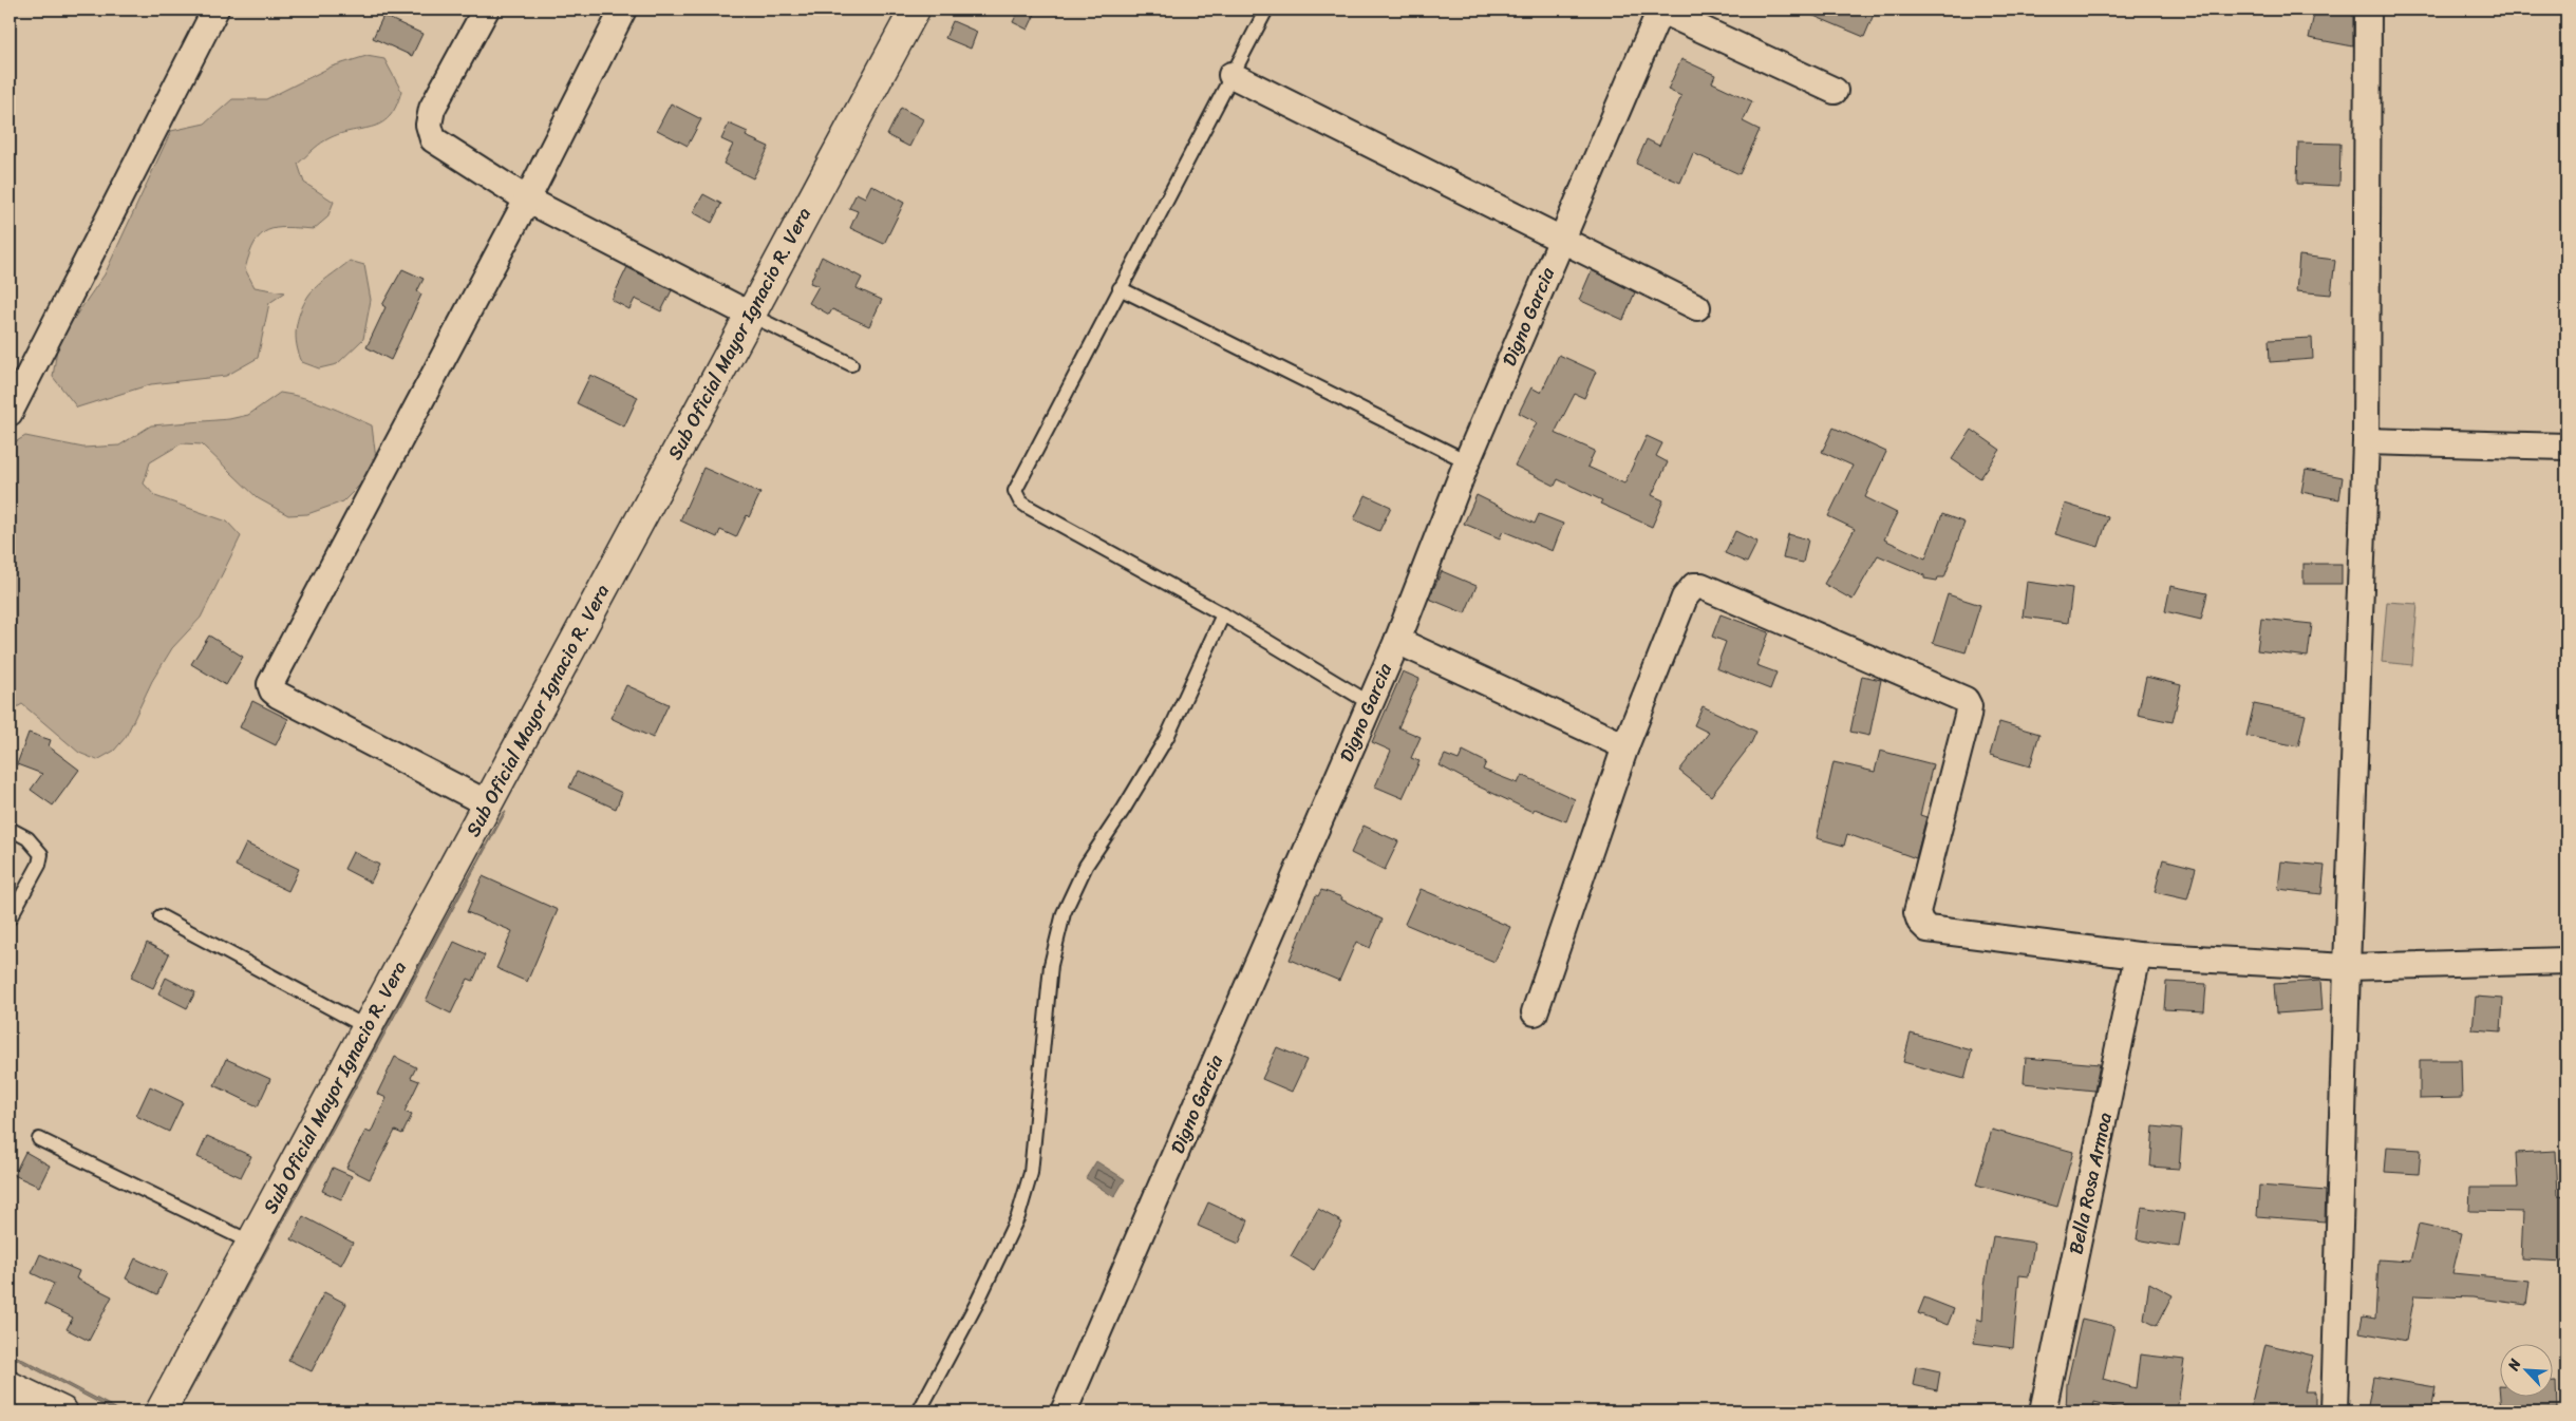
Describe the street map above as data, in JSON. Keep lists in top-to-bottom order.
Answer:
{
  "streets": {
    "street": ["Digno Garcia", "Sub Oficial Mayor Ignacio R. Vera", "Bella Rosa Armoa"]
  },
  "north": "top left"
}
